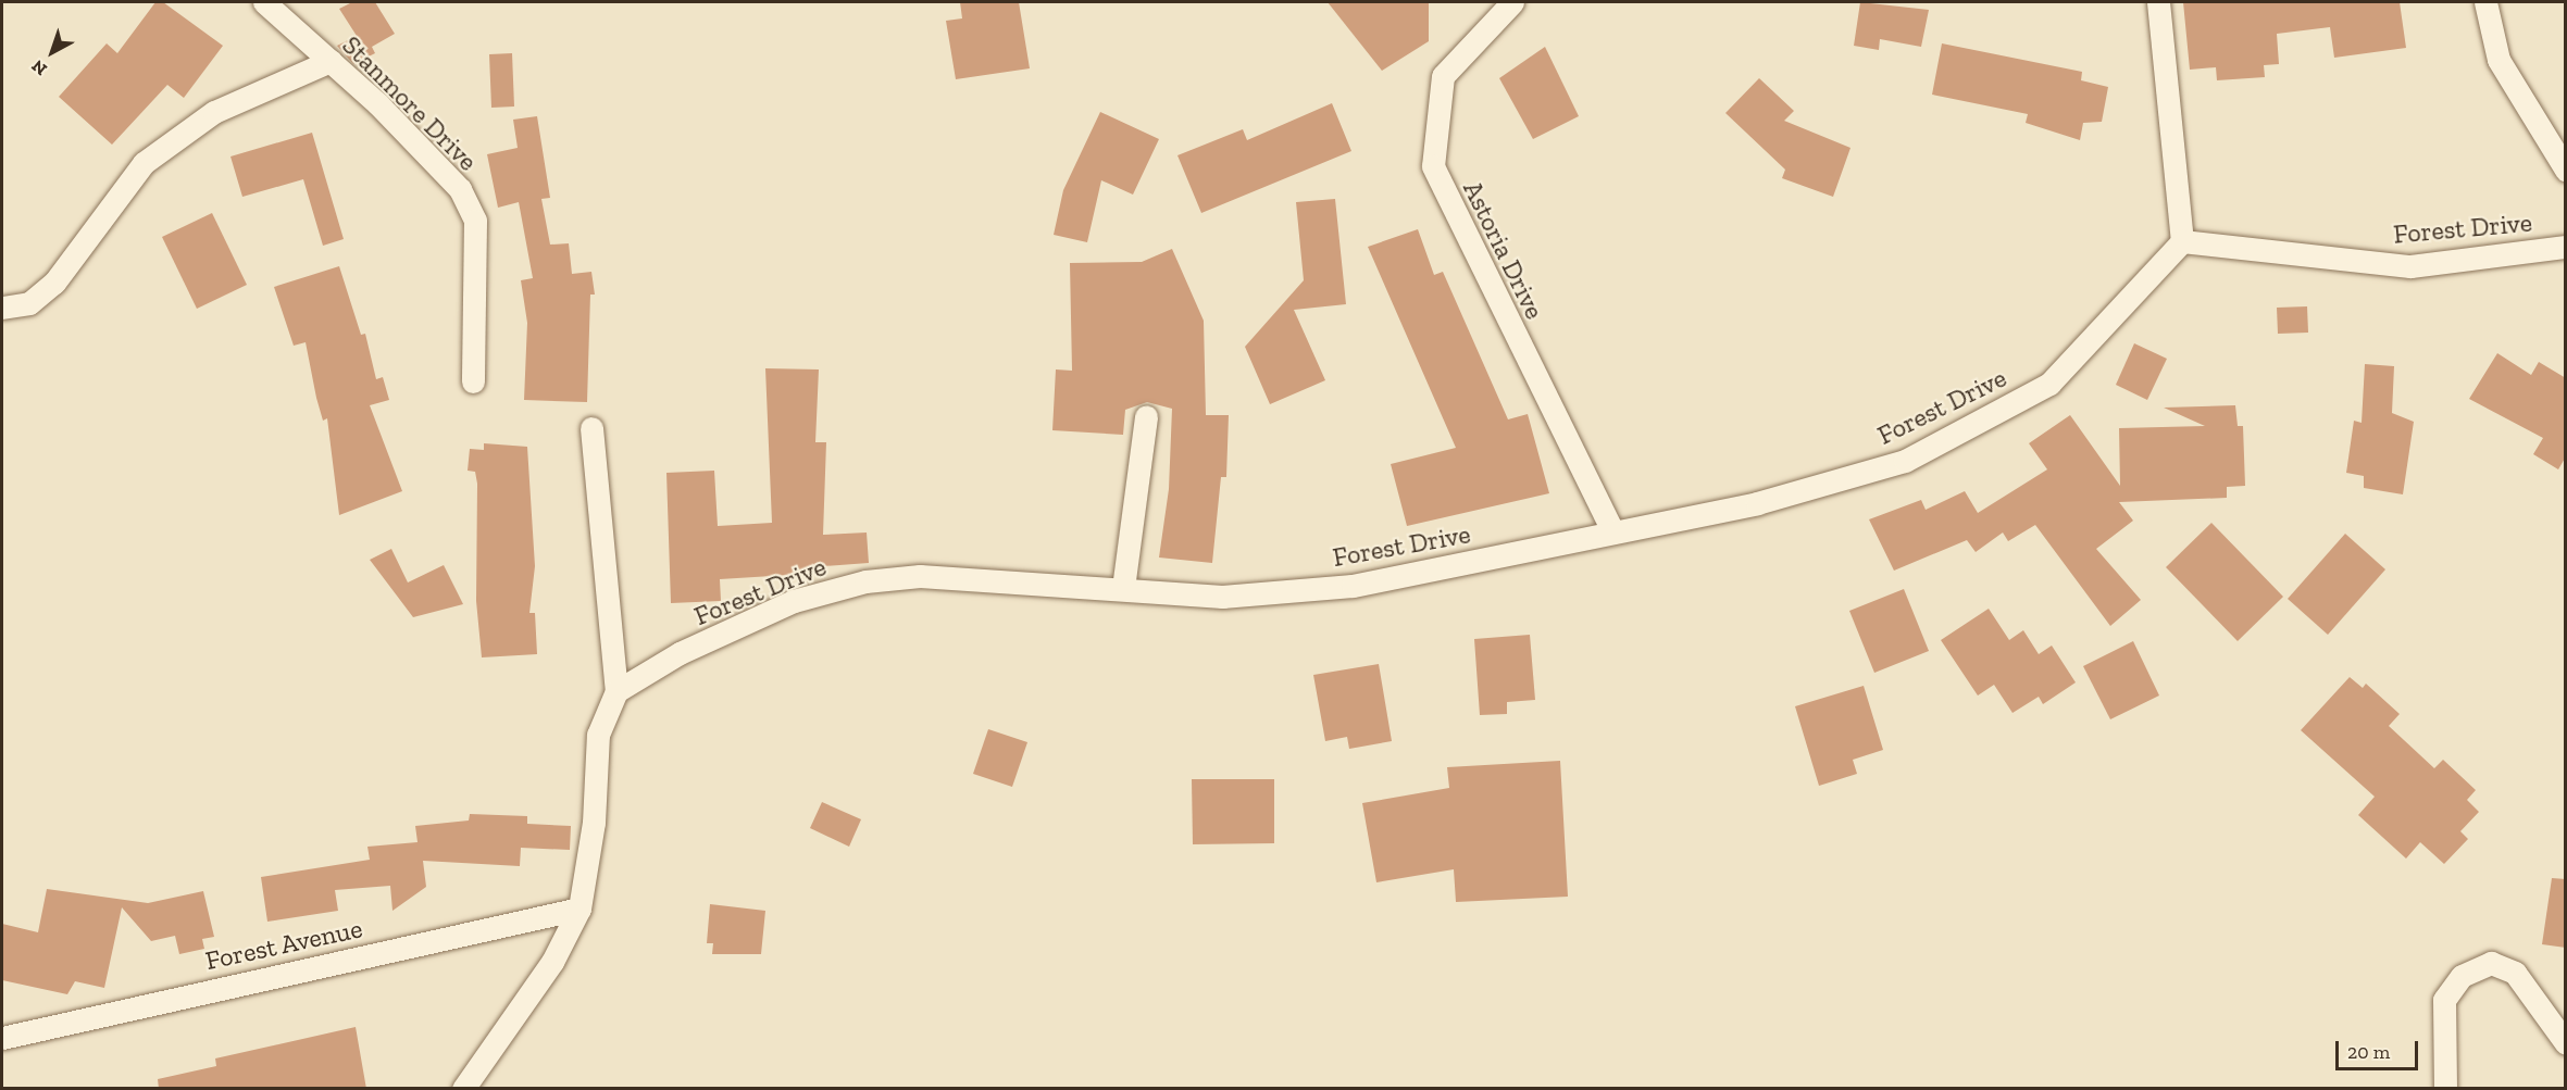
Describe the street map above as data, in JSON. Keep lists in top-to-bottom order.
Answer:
{
  "streets": {
    "street": [
      "Stanmore Drive",
      "Forest Drive",
      "Astoria Drive",
      "Forest Avenue"
    ]
  },
  "crossings": [
    ["Forest Drive", "Astoria Drive"]
  ],
  "scale_bar": "20 m",
  "north": "bottom left"
}
